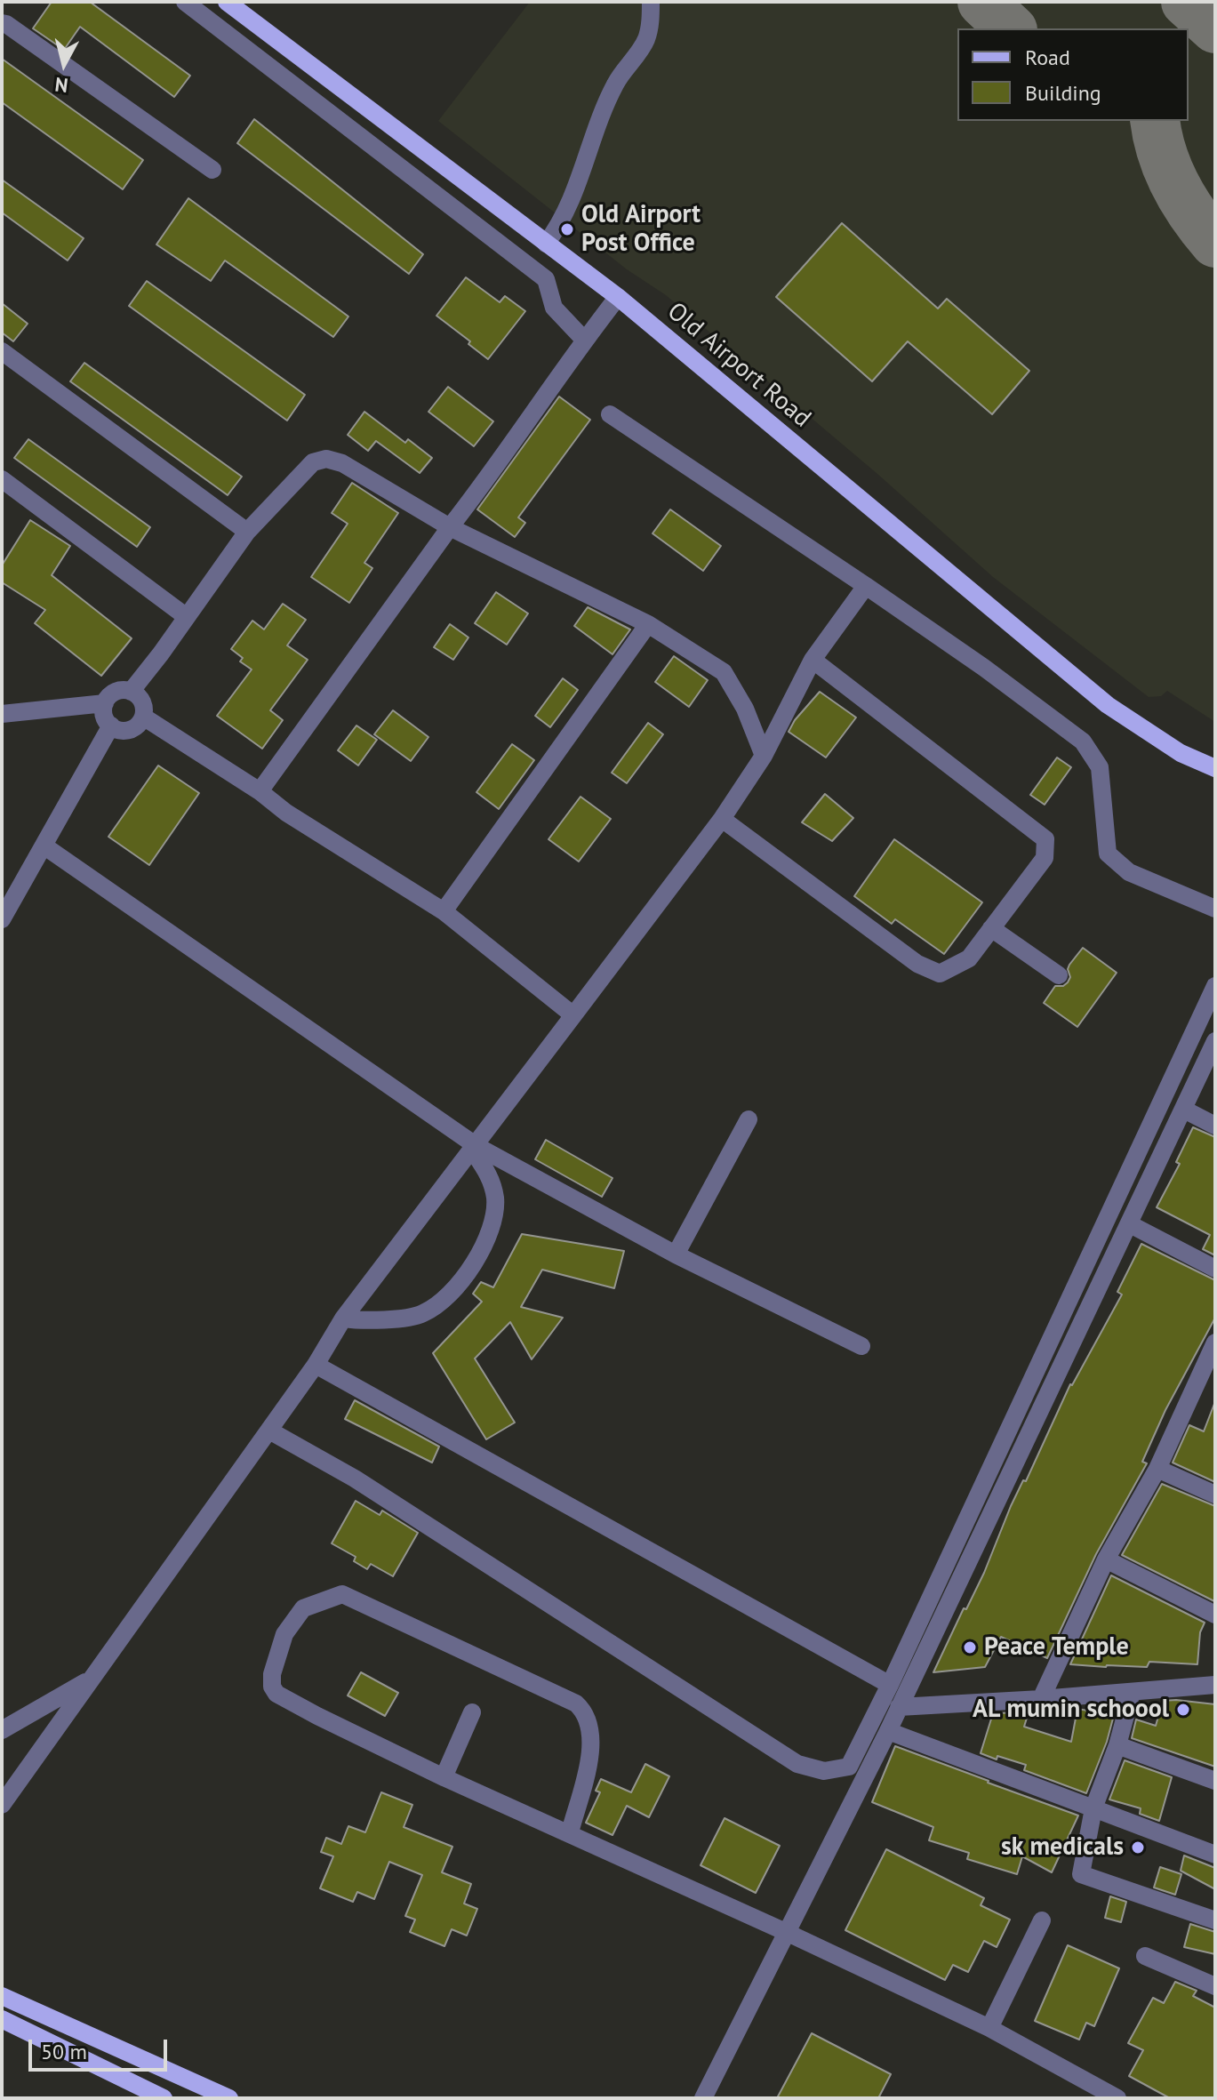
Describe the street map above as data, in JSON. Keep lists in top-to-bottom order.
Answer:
{
  "streets": {
    "main road": ["Old Airport Road"]
  },
  "places": [
    "Old Airport Post Office",
    "Peace Temple",
    "AL mumin schoool",
    "sk medicals"
  ],
  "legend": ["Road", "Building"],
  "scale_bar": "50 m",
  "north": "bottom"
}
